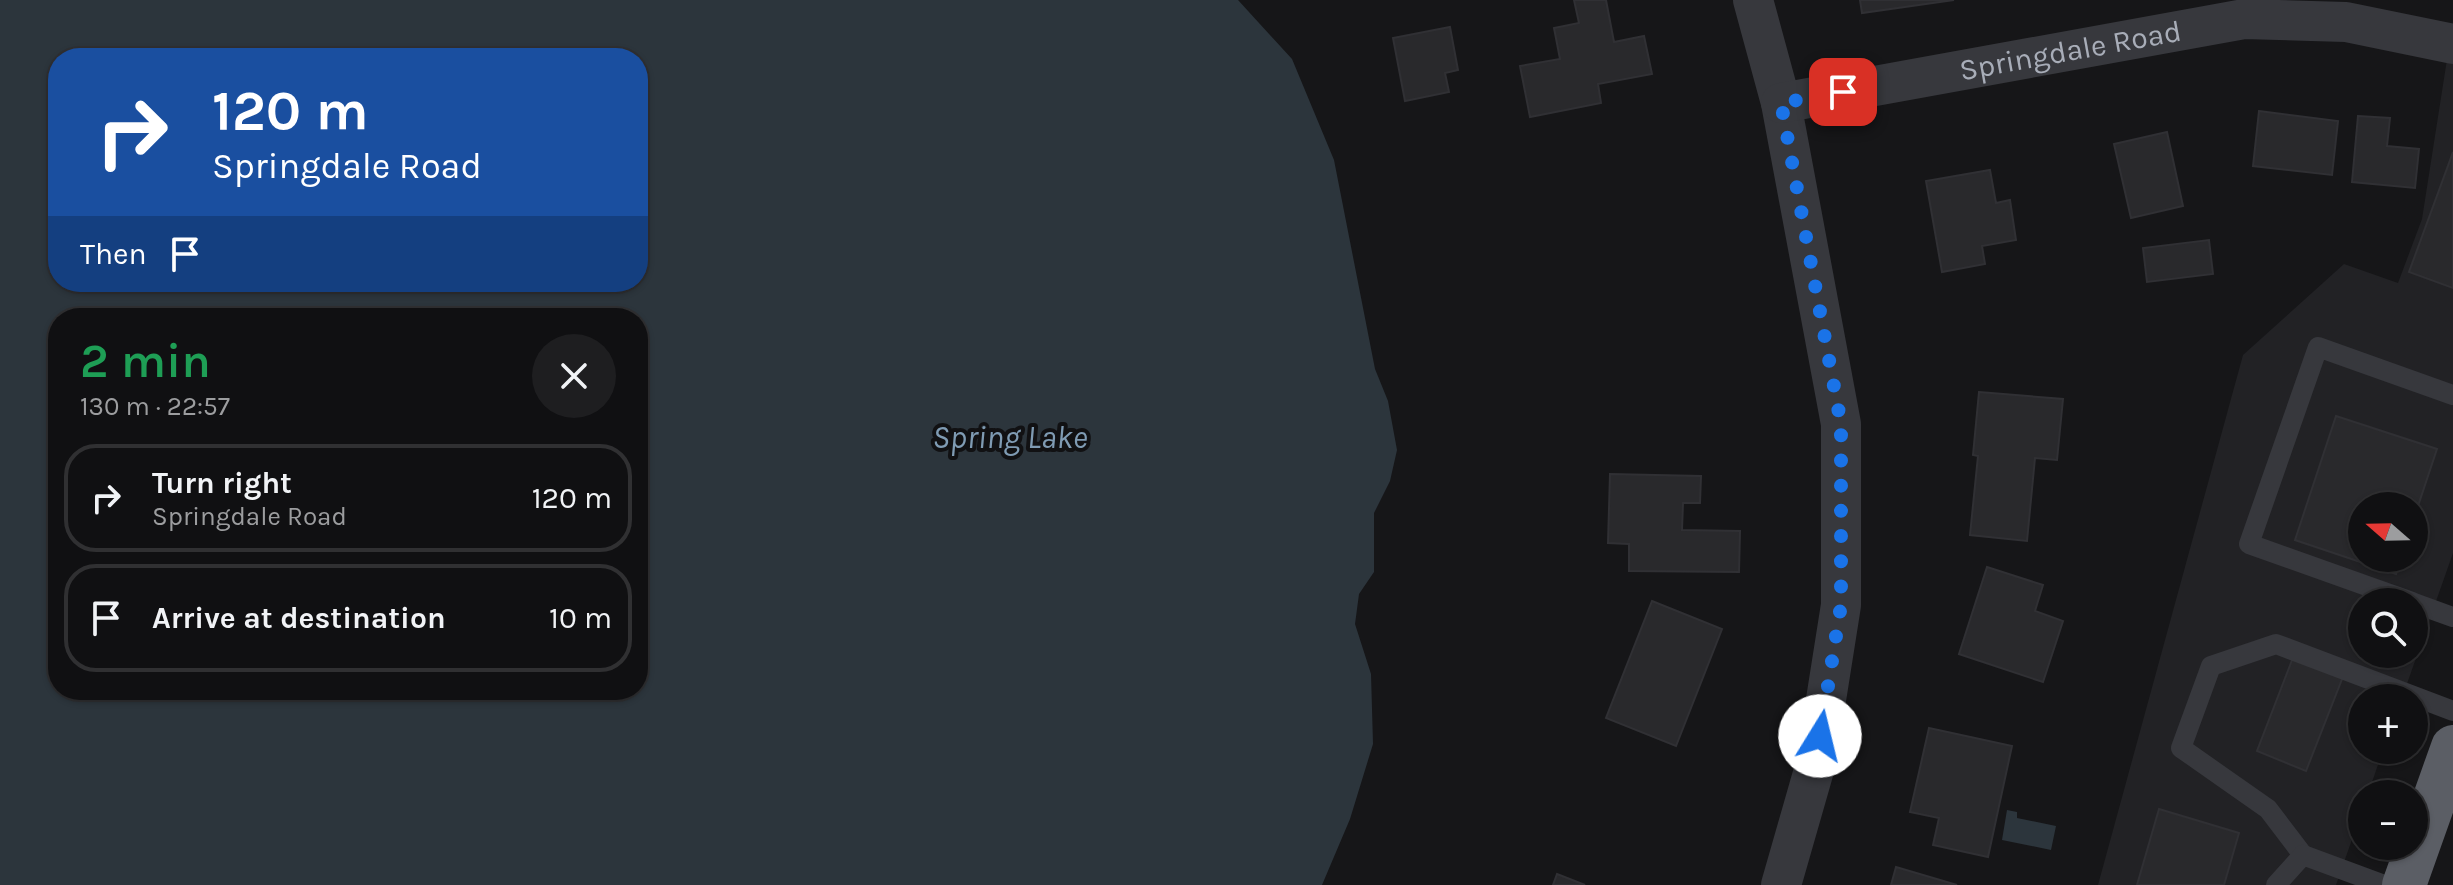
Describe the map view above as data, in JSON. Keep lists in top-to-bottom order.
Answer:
{
  "streets": {
    "street": ["Springdale Road"]
  },
  "water": ["Spring Lake"],
  "north": "left",
  "page": {
    "turn": ["120 m", "Springdale Road"],
    "then": "Then",
    "heading": ["2 min", "130 m · 22:57"],
    "list": [
      {
        "name": "Turn right",
        "note": "Springdale Road",
        "value": "120 m"
      },
      {
        "name": "Arrive at destination",
        "value": "10 m"
      }
    ],
    "map_buttons": ["+", "−"]
  }
}
